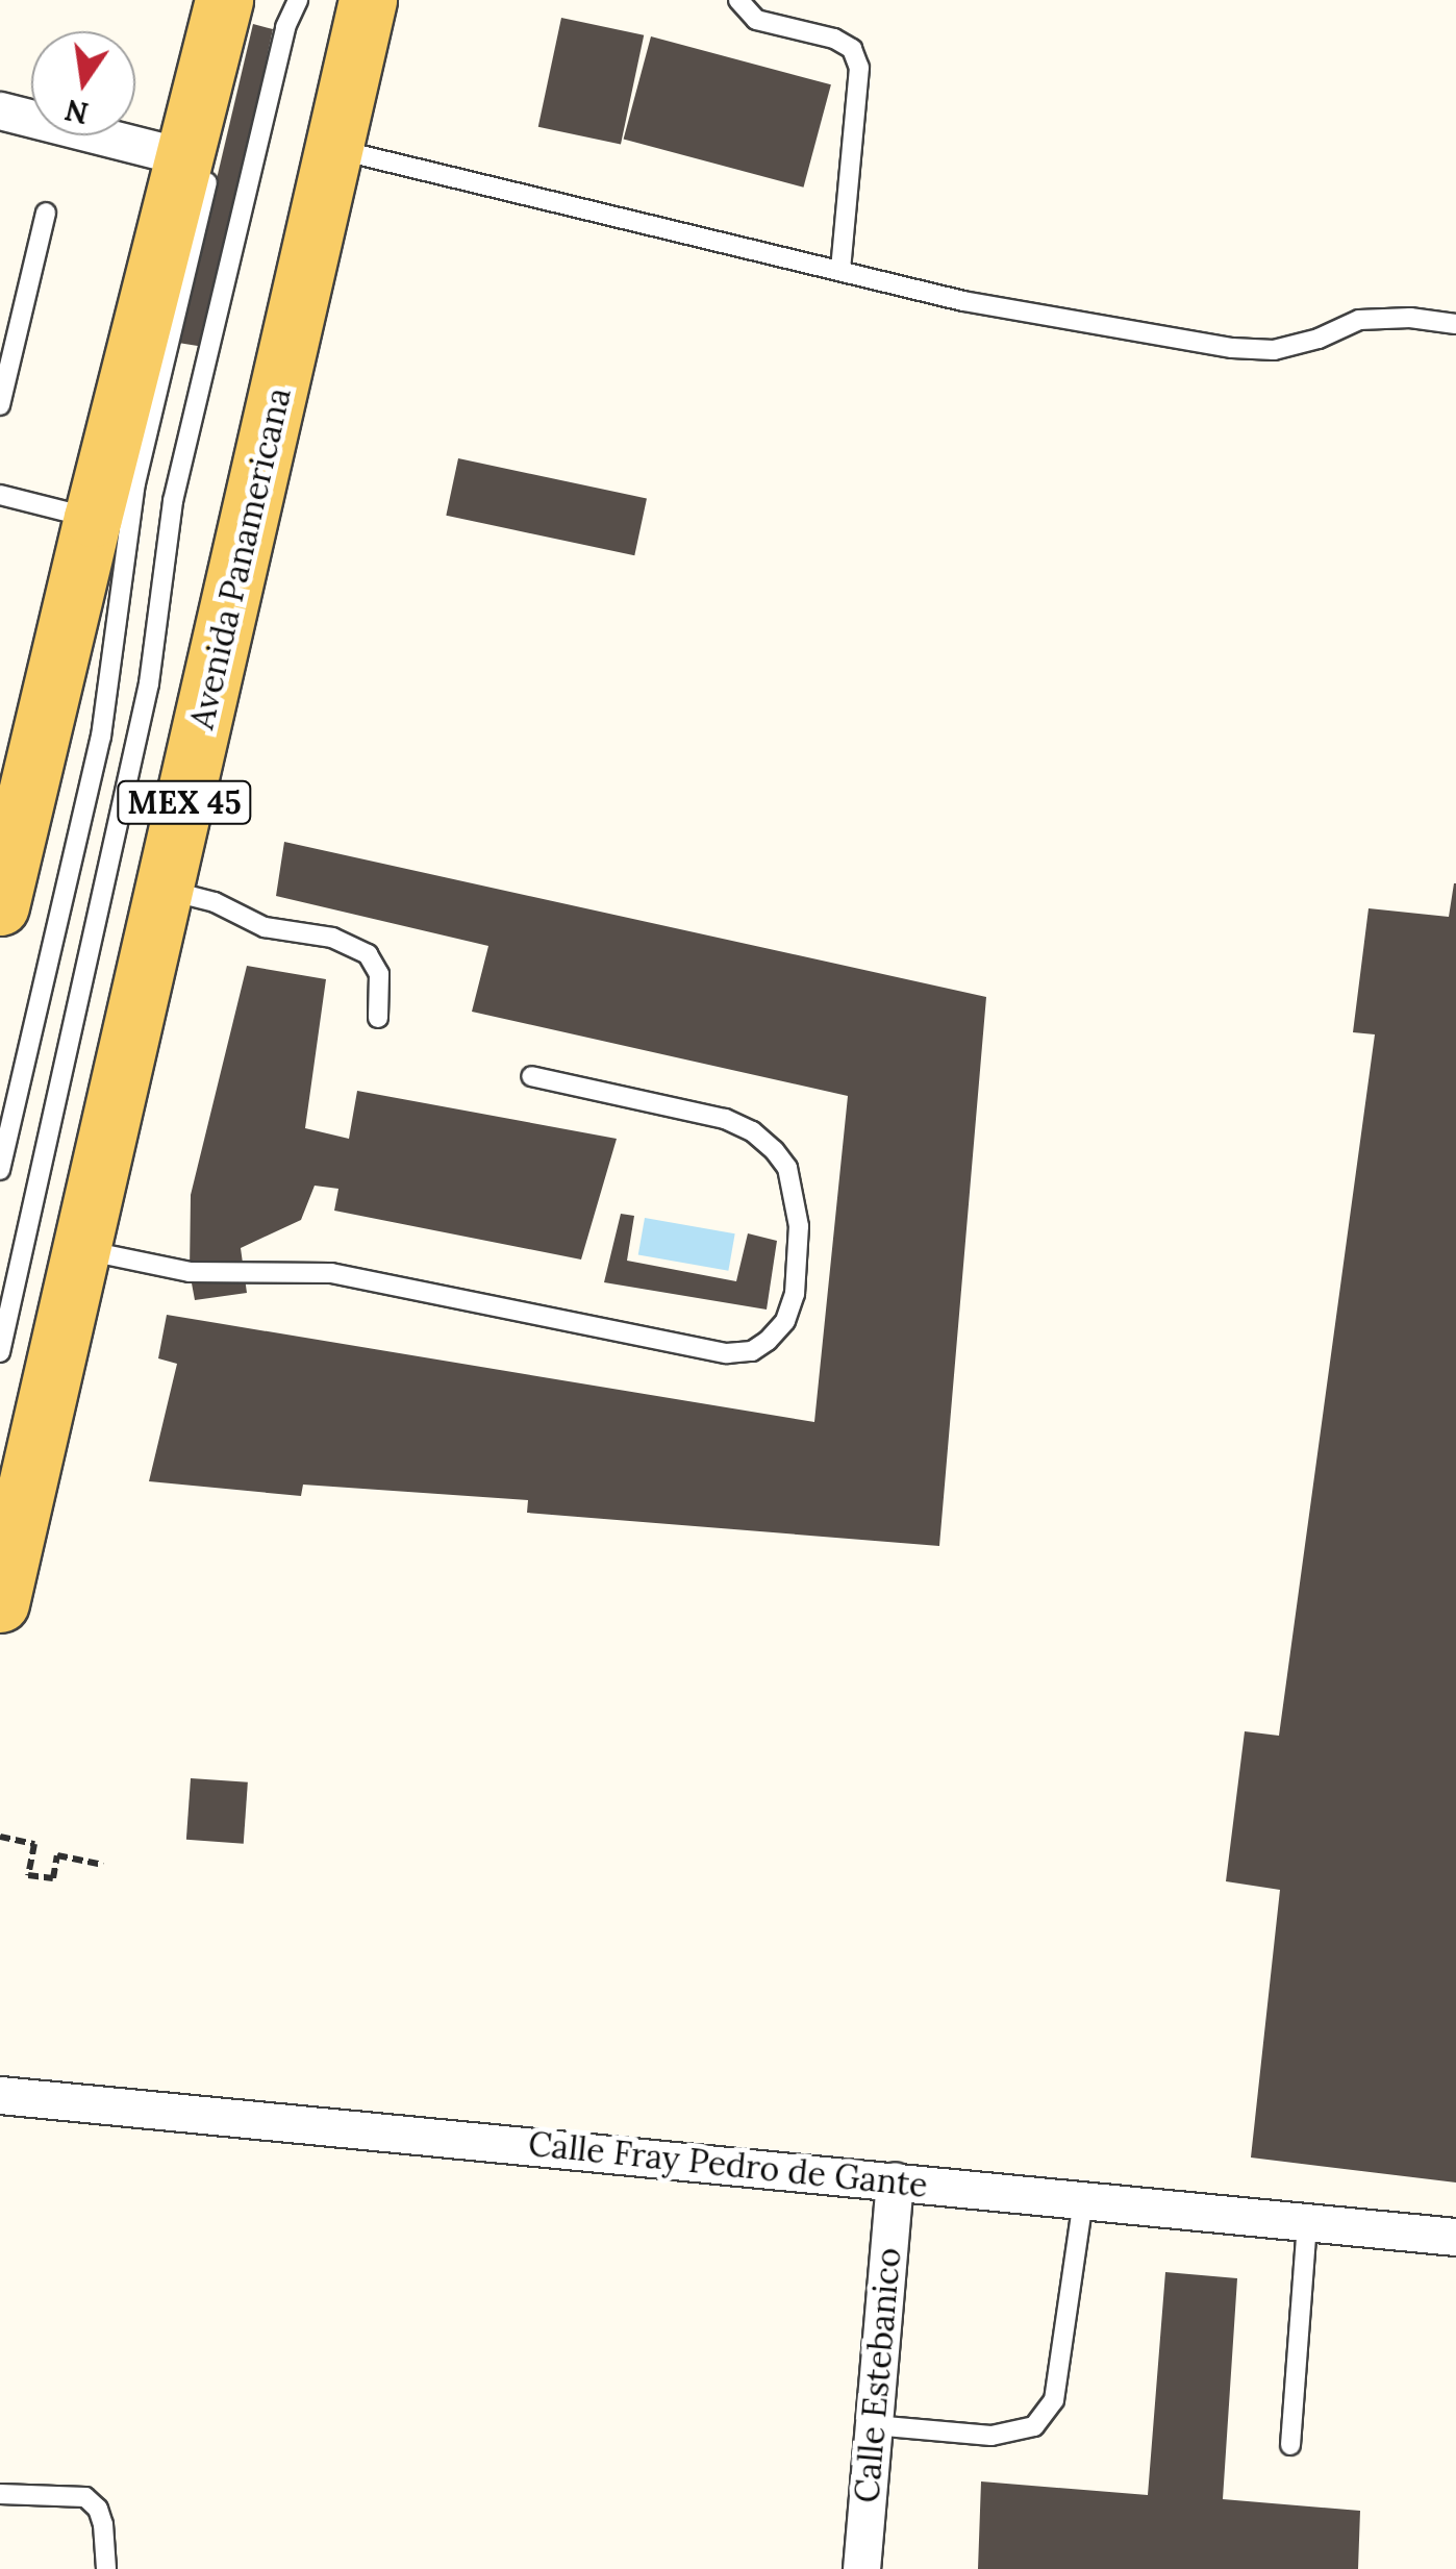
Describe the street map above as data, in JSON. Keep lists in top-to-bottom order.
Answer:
{
  "streets": {
    "main road": ["Avenida Panamericana", "MEX 45"],
    "street": ["Calle Fray Pedro de Gante", "Calle Estebanico"]
  },
  "crossings": [
    ["Calle Fray Pedro de Gante", "Calle Estebanico"]
  ],
  "north": "bottom"
}
